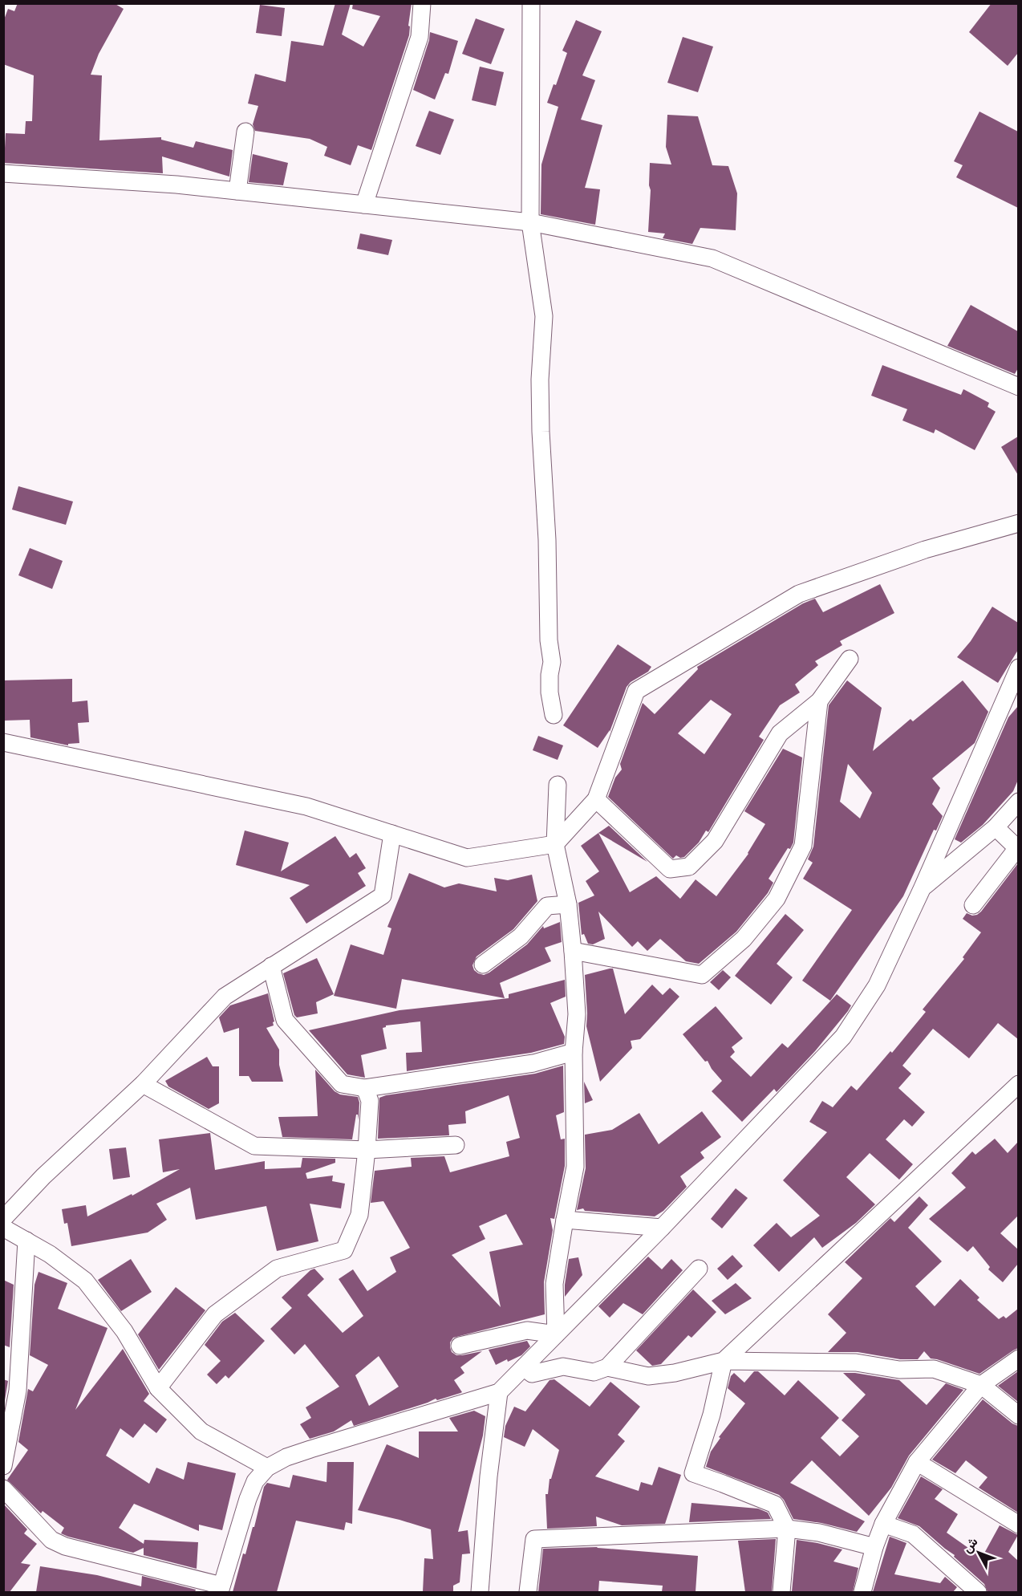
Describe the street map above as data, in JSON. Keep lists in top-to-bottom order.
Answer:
{
  "north": "top left"
}
